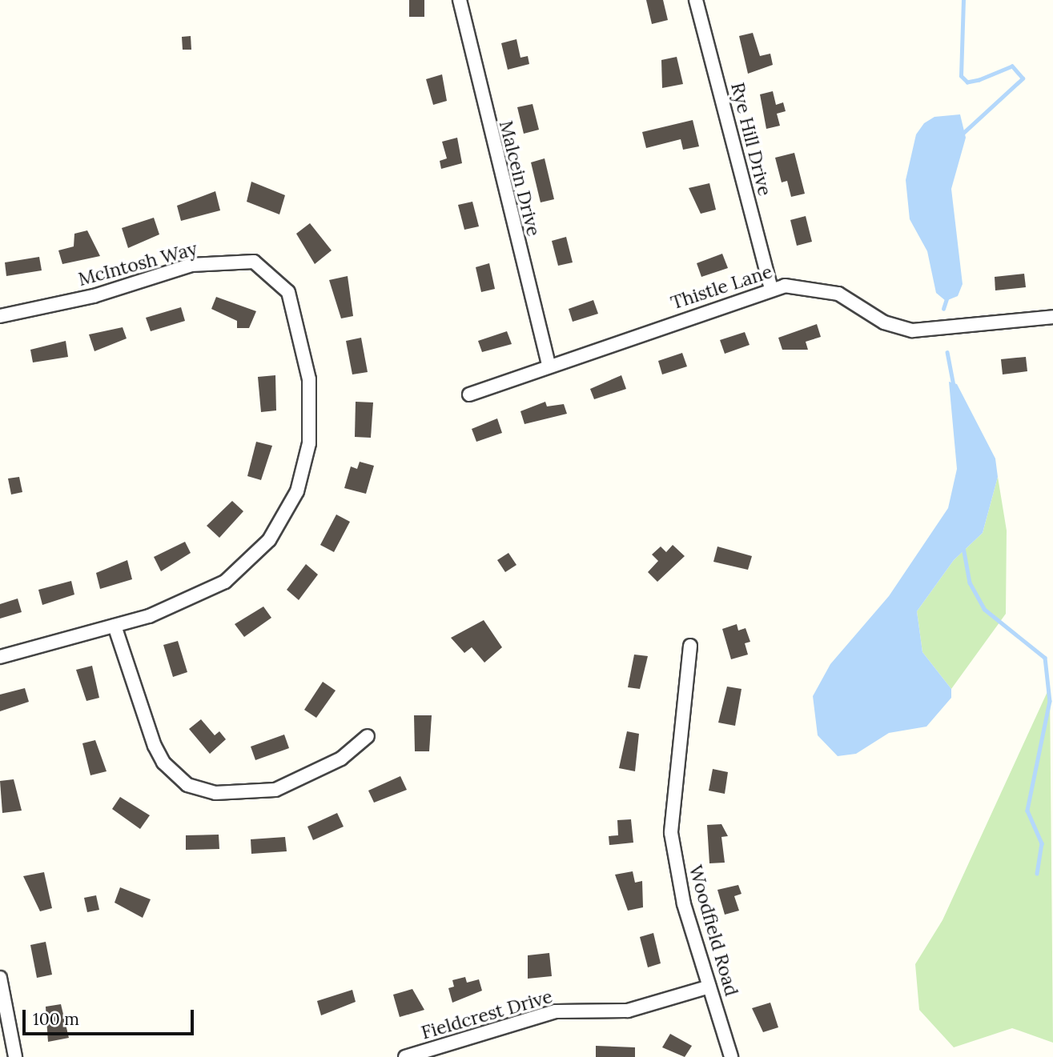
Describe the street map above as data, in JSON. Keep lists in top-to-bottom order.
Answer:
{
  "streets": {
    "street": [
      "Rye Hill Drive",
      "Malcein Drive",
      "McIntosh Way",
      "Thistle Lane",
      "Woodfield Road",
      "Fieldcrest Drive"
    ]
  },
  "crossings": [
    ["Rye Hill Drive", "Thistle Lane"],
    ["Malcein Drive", "Thistle Lane"],
    ["Woodfield Road", "Fieldcrest Drive"]
  ],
  "scale_bar": "100 m"
}
